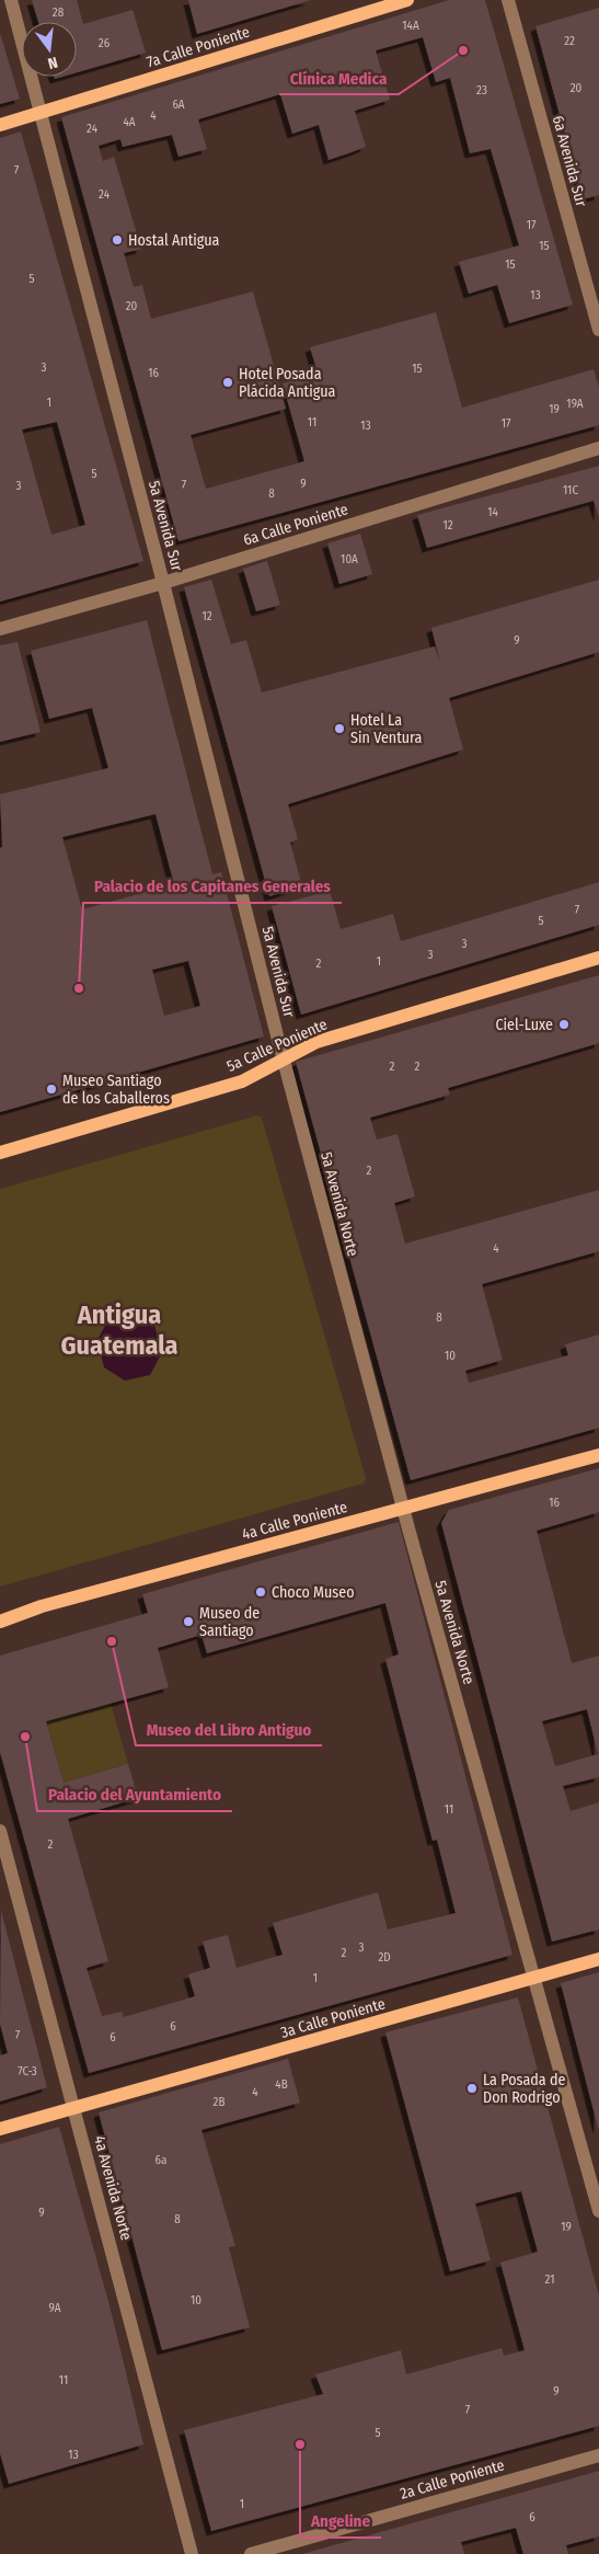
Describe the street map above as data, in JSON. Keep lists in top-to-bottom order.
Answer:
{
  "streets": {
    "main road": [
      "7a Calle Poniente",
      "5a Calle Poniente",
      "4a Calle Poniente",
      "3a Calle Poniente"
    ],
    "street": [
      "6a Avenida Sur",
      "6a Calle Poniente",
      "5a Avenida Sur",
      "5a Avenida Norte",
      "4a Avenida Norte",
      "2a Calle Poniente"
    ]
  },
  "crossings": [
    ["7a Calle Poniente", "5a Avenida Sur"],
    ["6a Calle Poniente", "5a Avenida Sur"],
    ["5a Avenida Sur", "5a Calle Poniente"],
    ["5a Avenida Sur", "5a Avenida Norte"],
    ["5a Calle Poniente", "5a Avenida Norte"],
    ["5a Avenida Norte", "4a Calle Poniente"],
    ["5a Avenida Norte", "3a Calle Poniente"],
    ["3a Calle Poniente", "4a Avenida Norte"]
  ],
  "districts": ["Antigua Guatemala"],
  "places": [
    "Clínica Medica",
    "Hostal Antigua",
    "Hotel Posada Plácida Antigua",
    "Hotel La Sin Ventura",
    "Palacio de los Capitanes Generales",
    "Ciel-Luxe",
    "Museo Santiago de los Caballeros",
    "Choco Museo",
    "Museo de Santiago",
    "Museo del Libro Antiguo",
    "Palacio del Ayuntamiento",
    "La Posada de Don Rodrigo",
    "Angeline"
  ],
  "house_numbers": [
    "28",
    "14A",
    "22",
    "26",
    "20",
    "23",
    "6A",
    "4",
    "4A",
    "24",
    "7",
    "24",
    "17",
    "15",
    "15",
    "5",
    "13",
    "20",
    "3",
    "15",
    "16",
    "1",
    "19A",
    "19",
    "11",
    "17",
    "13",
    "5",
    "9",
    "7",
    "3",
    "11C",
    "8",
    "14",
    "12",
    "10A",
    "12",
    "9",
    "7",
    "5",
    "3",
    "3",
    "1",
    "2",
    "2",
    "2",
    "2",
    "4",
    "8",
    "10",
    "16",
    "11",
    "2",
    "3",
    "2",
    "2D",
    "1",
    "6",
    "7",
    "6",
    "7C-3",
    "4B",
    "4",
    "2B",
    "6a",
    "9",
    "8",
    "19",
    "21",
    "10",
    "9A",
    "11",
    "9",
    "7",
    "5",
    "13",
    "1",
    "6"
  ],
  "north": "bottom"
}
